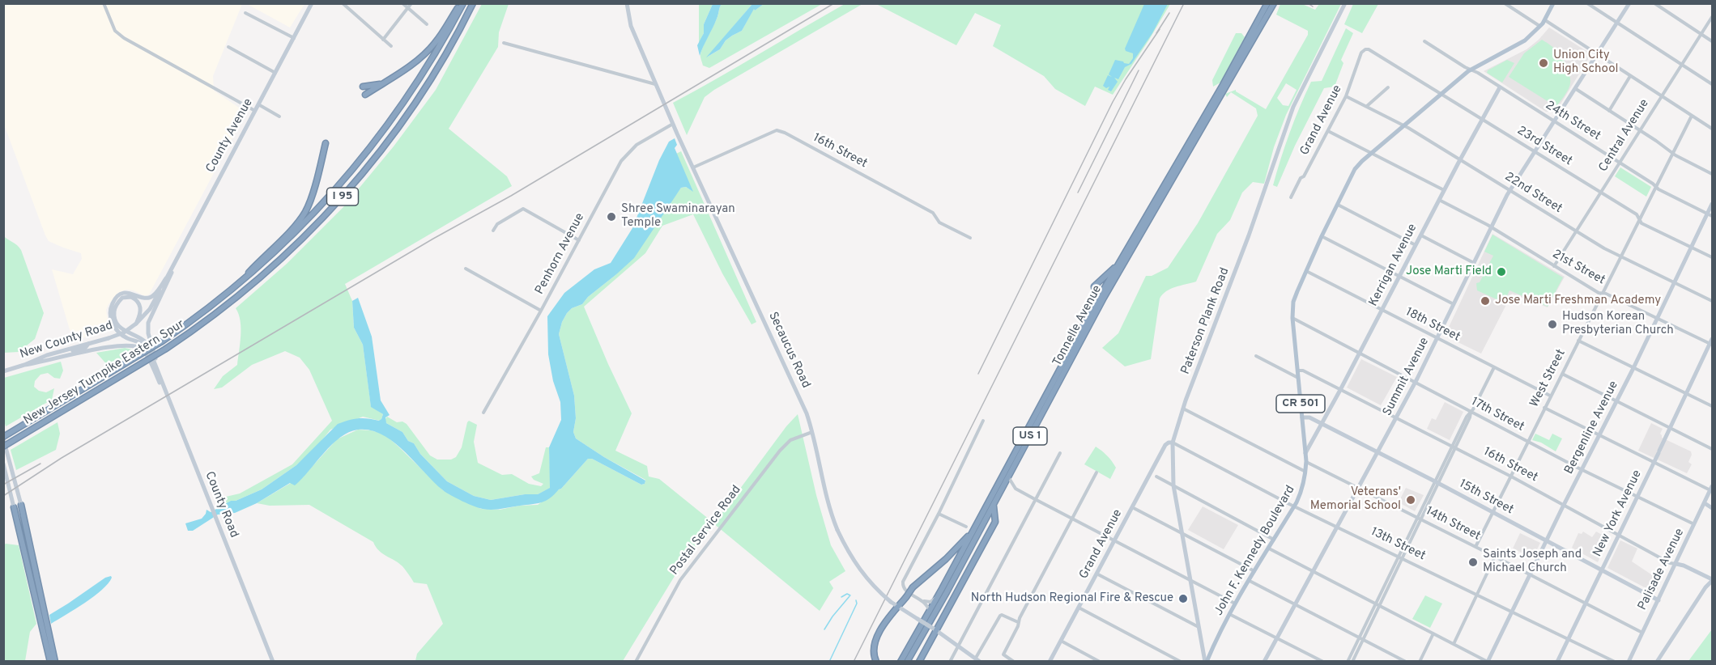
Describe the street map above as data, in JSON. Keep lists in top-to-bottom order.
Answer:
{
  "streets": {
    "highway": [
      "I 95",
      "Tonnelle Avenue",
      "New Jersey Turnpike Eastern Spur",
      "US 1"
    ],
    "main road": [
      "Grand Avenue",
      "County Avenue",
      "16th Street",
      "Kerrigan Avenue",
      "Paterson Plank Road",
      "New County Road",
      "Secaucus Road",
      "Summit Avenue",
      "CR 501",
      "Bergenline Avenue",
      "15th Street",
      "County Road",
      "New York Avenue",
      "John F. Kennedy Boulevard",
      "Palisade Avenue"
    ],
    "street": [
      "24th Street",
      "Central Avenue",
      "23rd Street",
      "22nd Street",
      "Penhorn Avenue",
      "21st Street",
      "18th Street",
      "West Street",
      "17th Street",
      "14th Street",
      "Postal Service Road",
      "13th Street"
    ]
  },
  "crossings": [
    ["Grand Avenue", "23rd Street"],
    ["Grand Avenue", "22nd Street"],
    ["Grand Avenue", "Paterson Plank Road"],
    ["Grand Avenue", "13th Street"],
    ["24th Street", "Central Avenue"],
    ["24th Street", "Kerrigan Avenue"],
    ["24th Street", "Summit Avenue"],
    ["24th Street", "West Street"],
    ["24th Street", "Bergenline Avenue"],
    ["24th Street", "John F. Kennedy Boulevard"],
    ["County Avenue", "New County Road"],
    ["Central Avenue", "23rd Street"],
    ["Central Avenue", "22nd Street"],
    ["Central Avenue", "21st Street"],
    ["23rd Street", "Kerrigan Avenue"],
    ["23rd Street", "Summit Avenue"],
    ["23rd Street", "West Street"],
    ["23rd Street", "Bergenline Avenue"],
    ["23rd Street", "John F. Kennedy Boulevard"],
    ["16th Street", "Kerrigan Avenue"],
    ["16th Street", "Secaucus Road"],
    ["16th Street", "Summit Avenue"],
    ["16th Street", "West Street"],
    ["16th Street", "Bergenline Avenue"],
    ["16th Street", "New York Avenue"],
    ["16th Street", "John F. Kennedy Boulevard"],
    ["16th Street", "Palisade Avenue"],
    ["22nd Street", "Kerrigan Avenue"],
    ["22nd Street", "Summit Avenue"],
    ["22nd Street", "West Street"],
    ["22nd Street", "Bergenline Avenue"],
    ["22nd Street", "John F. Kennedy Boulevard"],
    ["Penhorn Avenue", "Secaucus Road"],
    ["Kerrigan Avenue", "21st Street"],
    ["Kerrigan Avenue", "18th Street"],
    ["Kerrigan Avenue", "17th Street"],
    ["Kerrigan Avenue", "15th Street"],
    ["Kerrigan Avenue", "John F. Kennedy Boulevard"],
    ["21st Street", "Summit Avenue"],
    ["21st Street", "West Street"],
    ["21st Street", "Bergenline Avenue"],
    ["21st Street", "New York Avenue"],
    ["Paterson Plank Road", "13th Street"],
    ["Paterson Plank Road", "John F. Kennedy Boulevard"],
    ["18th Street", "Summit Avenue"],
    ["18th Street", "West Street"],
    ["18th Street", "John F. Kennedy Boulevard"],
    ["Secaucus Road", "Postal Service Road"],
    ["Summit Avenue", "17th Street"],
    ["Summit Avenue", "15th Street"],
    ["Summit Avenue", "14th Street"],
    ["Summit Avenue", "13th Street"],
    ["West Street", "17th Street"],
    ["West Street", "15th Street"],
    ["West Street", "14th Street"],
    ["17th Street", "Bergenline Avenue"],
    ["17th Street", "New York Avenue"],
    ["17th Street", "John F. Kennedy Boulevard"],
    ["17th Street", "Palisade Avenue"],
    ["Bergenline Avenue", "15th Street"],
    ["Bergenline Avenue", "14th Street"],
    ["Bergenline Avenue", "13th Street"],
    ["15th Street", "New York Avenue"],
    ["15th Street", "John F. Kennedy Boulevard"],
    ["15th Street", "Palisade Avenue"],
    ["New York Avenue", "14th Street"],
    ["New York Avenue", "13th Street"],
    ["14th Street", "John F. Kennedy Boulevard"],
    ["14th Street", "Palisade Avenue"],
    ["13th Street", "John F. Kennedy Boulevard"]
  ],
  "places": [
    "Union City High School",
    "Shree Swaminarayan Temple",
    "Jose Marti Field",
    "Jose Marti Freshman Academy",
    "Hudson Korean Presbyterian Church",
    "Veterans' Memorial School",
    "Saints Joseph and Michael Church",
    "North Hudson Regional Fire & Rescue"
  ]
}
